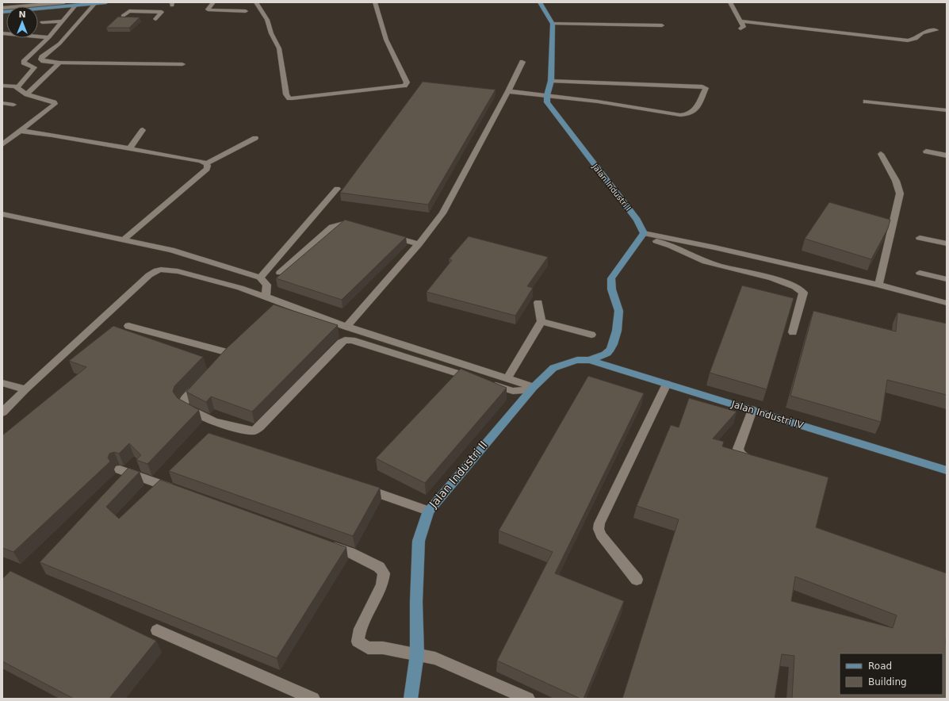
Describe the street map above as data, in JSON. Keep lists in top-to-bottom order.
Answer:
{
  "streets": {
    "main road": ["Jalan Industri I", "Jalan Industri IV", "Jalan Industri II"]
  },
  "crossings": [
    ["Jalan Industri IV", "Jalan Industri II"]
  ],
  "legend": ["Road", "Building"],
  "north": "top"
}
